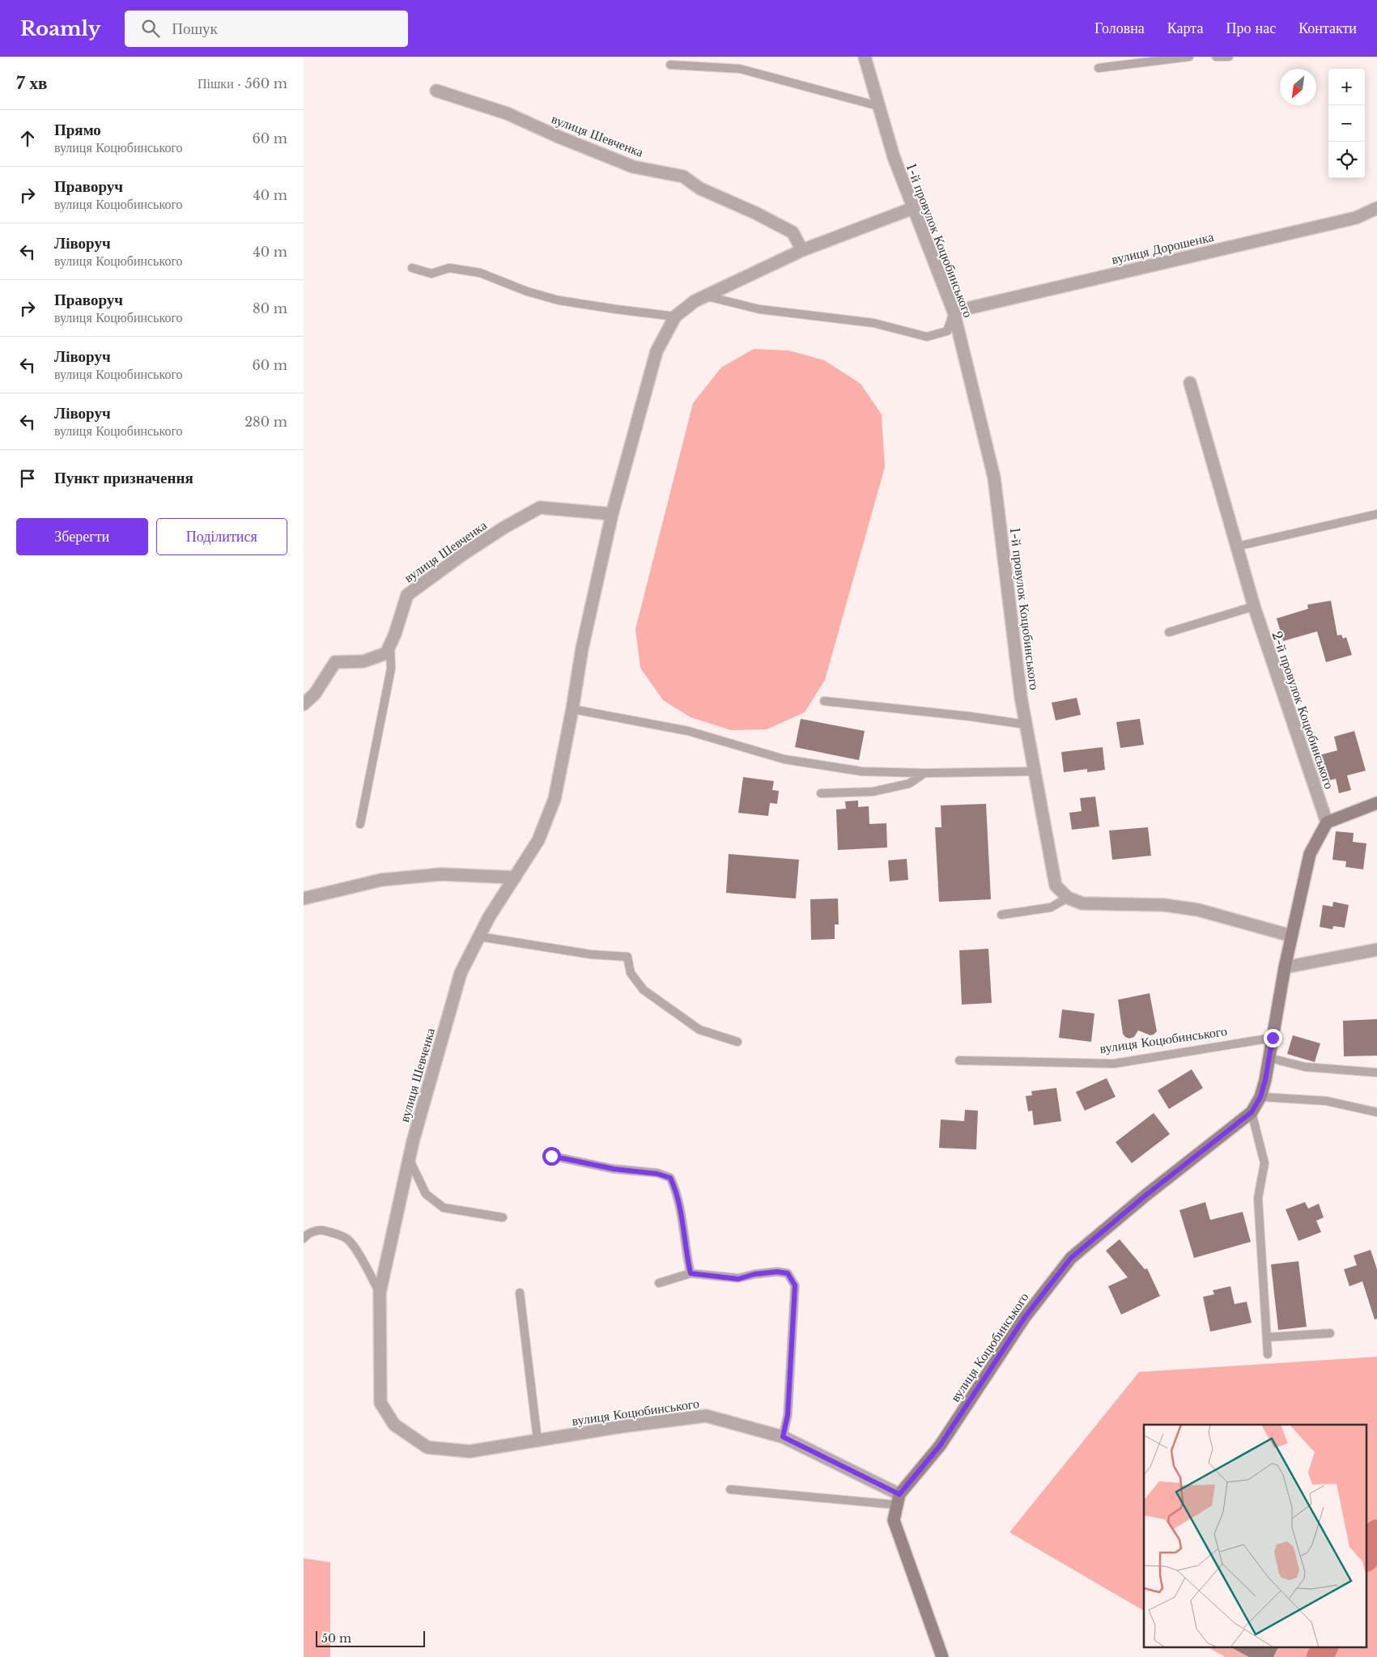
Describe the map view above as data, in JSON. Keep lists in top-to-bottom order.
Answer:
{
  "streets": {
    "street": [
      "вулиця Шевченка",
      "1-й провулок Коцюбинського",
      "вулиця Дорошенка",
      "2-й провулок Коцюбинського",
      "вулиця Коцюбинського"
    ]
  },
  "crossings": [
    ["вулиця Шевченка", "1-й провулок Коцюбинського"],
    ["вулиця Шевченка", "вулиця Коцюбинського"],
    ["1-й провулок Коцюбинського", "вулиця Дорошенка"],
    ["2-й провулок Коцюбинського", "вулиця Коцюбинського"]
  ],
  "scale_bar": "50 m",
  "north": "bottom left",
  "page": {
    "header": "Roamly",
    "search": "Пошук",
    "nav": [
      "Головна",
      "Карта",
      "Про нас",
      "Контакти"
    ],
    "heading": ["7 хв", "Пішки · 560 m"],
    "map_buttons": ["+", "−"],
    "list": [
      ["Прямо", "вулиця Коцюбинського", "60 m"],
      ["Праворуч", "вулиця Коцюбинського", "40 m"],
      ["Ліворуч", "вулиця Коцюбинського", "40 m"],
      ["Праворуч", "вулиця Коцюбинського", "80 m"],
      ["Ліворуч", "вулиця Коцюбинського", "60 m"],
      ["Ліворуч", "вулиця Коцюбинського", "280 m"],
      "Пункт призначення"
    ],
    "buttons": ["Зберегти", "Поділитися"],
    "scale": "50 m"
  }
}
